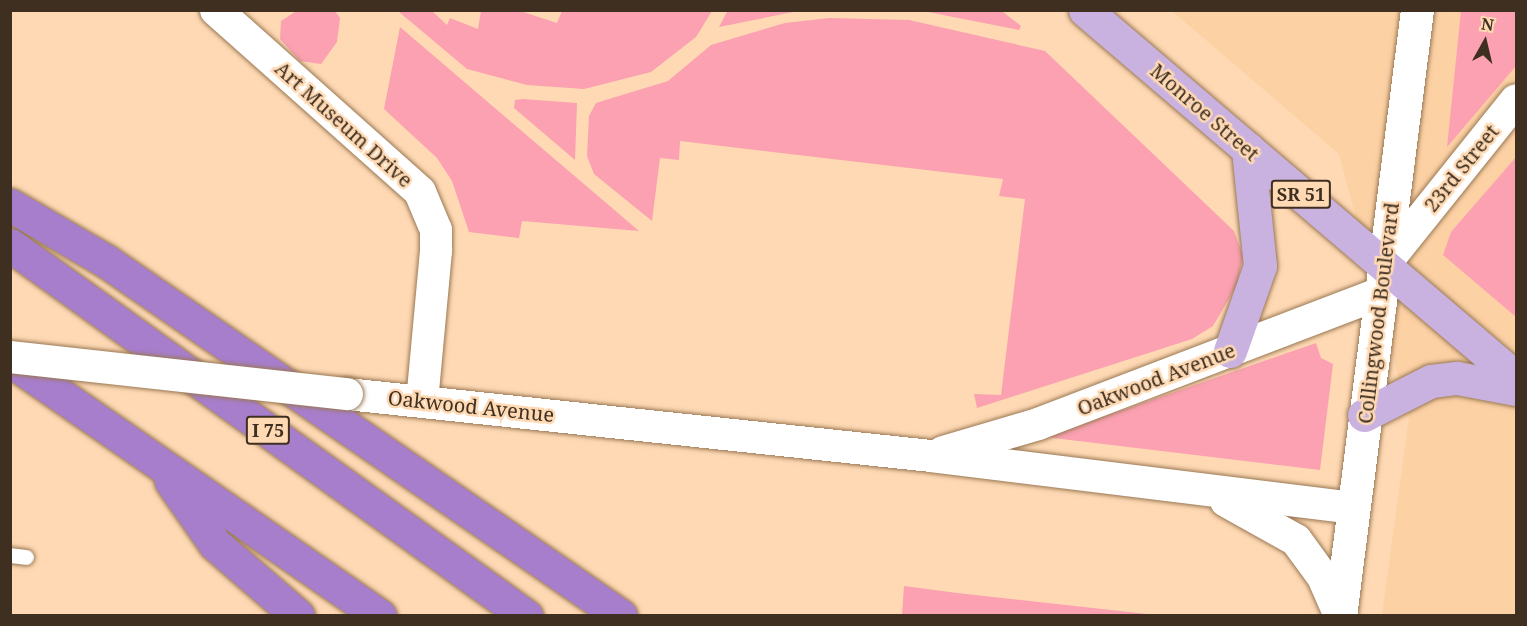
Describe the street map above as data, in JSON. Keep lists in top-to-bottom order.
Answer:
{
  "streets": {
    "highway": ["I 75"],
    "main road": ["Monroe Street", "SR 51", "Collingwood Boulevard"],
    "street": ["Art Museum Drive", "23rd Street", "Oakwood Avenue"]
  },
  "crossings": [
    ["Monroe Street", "23rd Street"],
    ["Monroe Street", "Collingwood Boulevard"],
    ["Monroe Street", "Oakwood Avenue"],
    ["Art Museum Drive", "Oakwood Avenue"],
    ["23rd Street", "Collingwood Boulevard"],
    ["23rd Street", "Oakwood Avenue"],
    ["Collingwood Boulevard", "Oakwood Avenue"]
  ],
  "north": "top"
}
